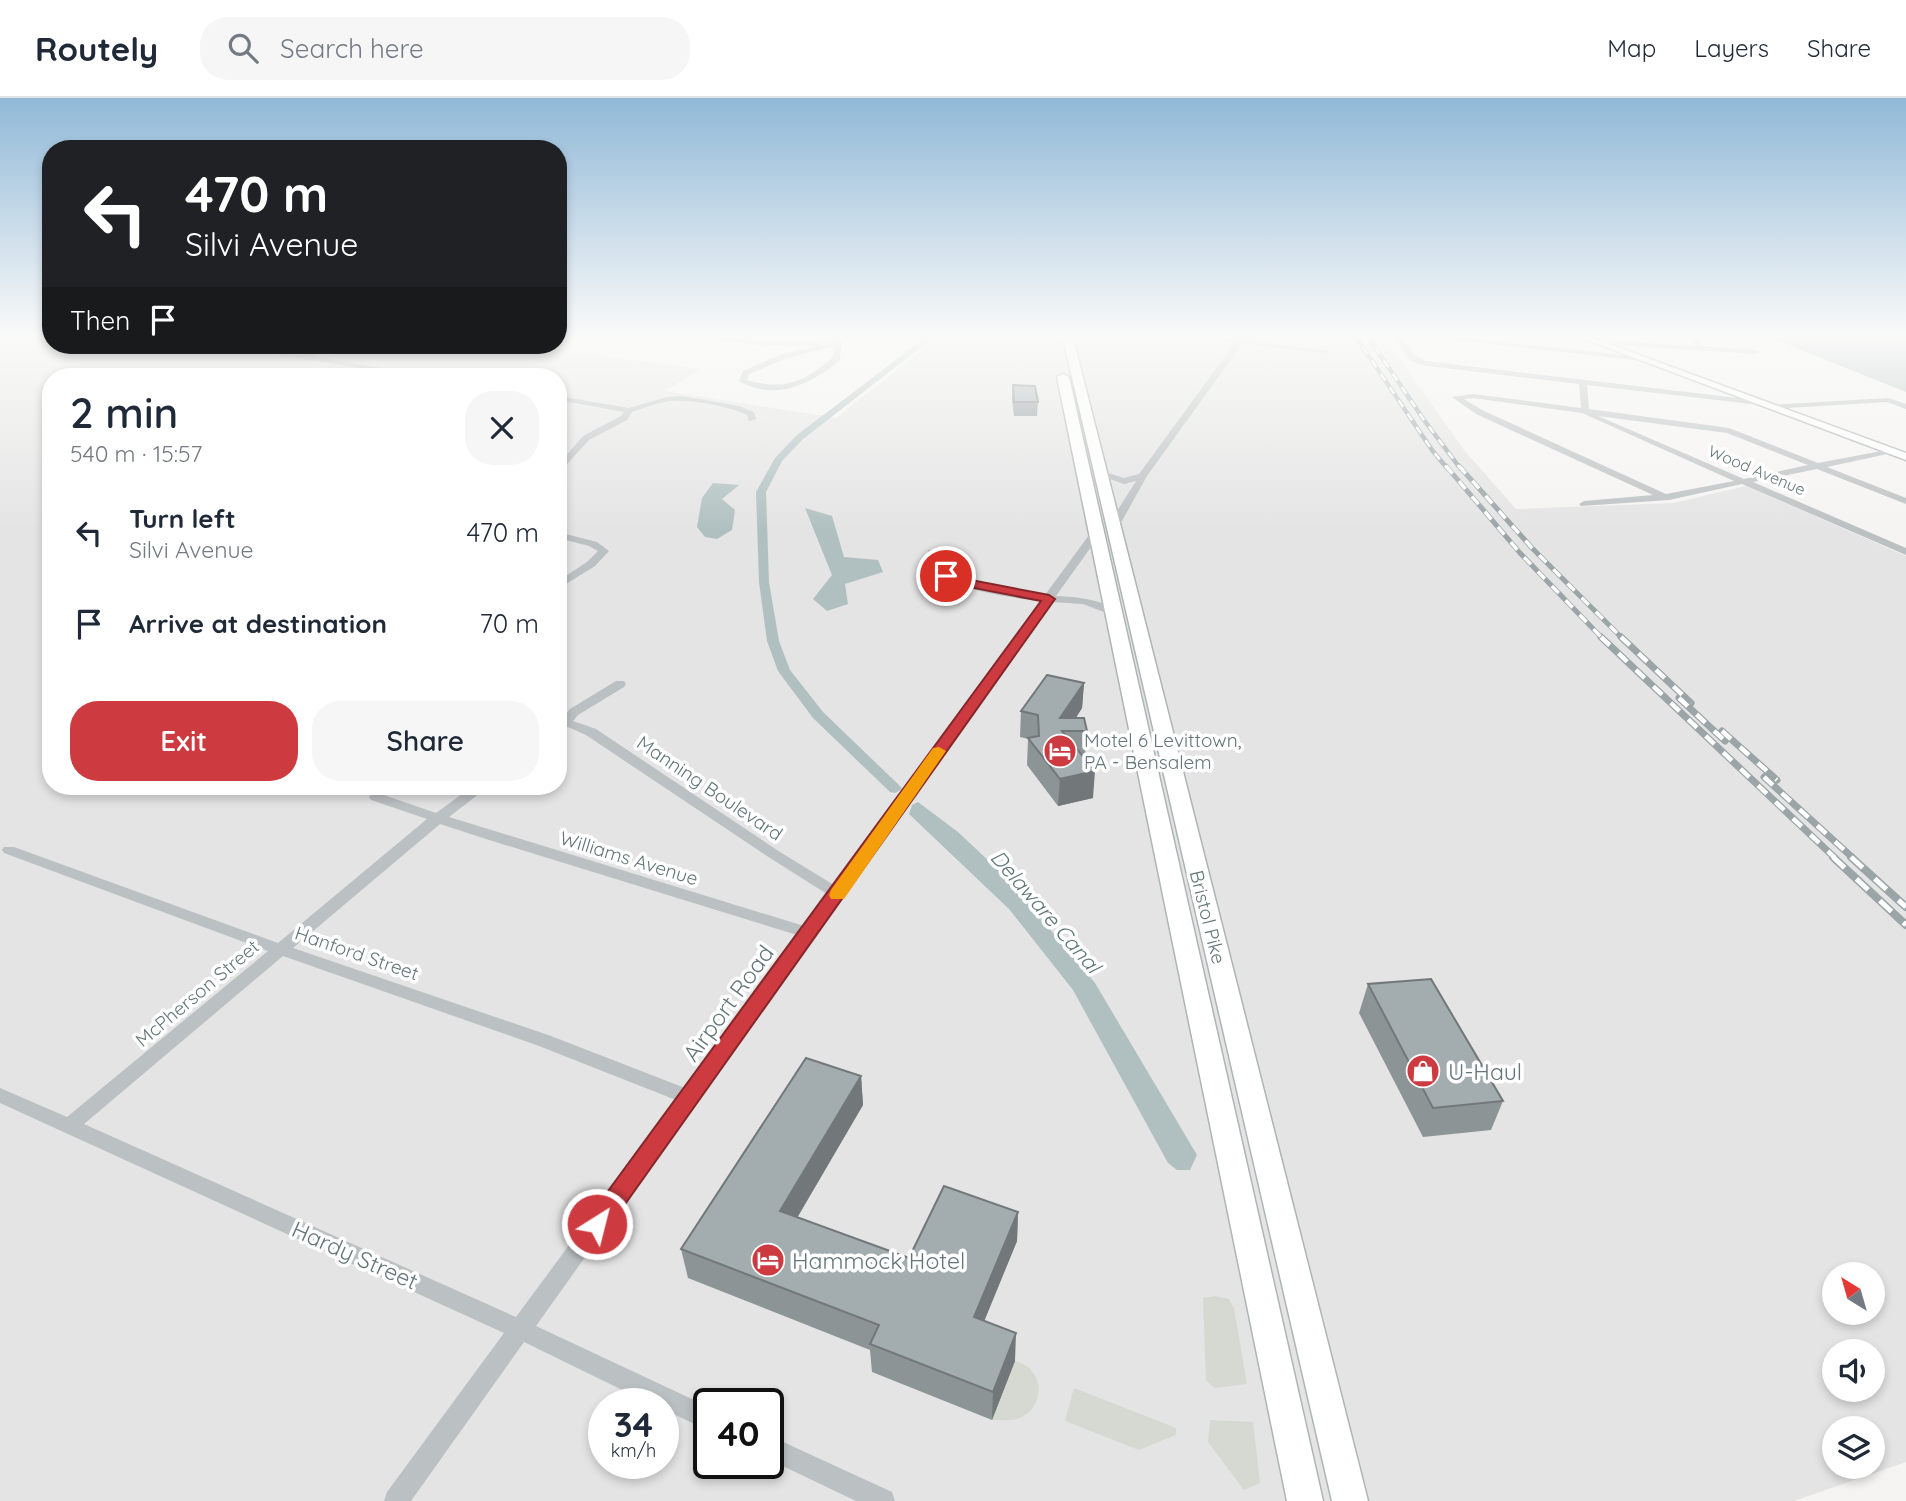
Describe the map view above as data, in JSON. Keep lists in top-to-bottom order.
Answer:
{
  "streets": {
    "highway": ["Bristol Pike"],
    "street": [
      "Wood Avenue",
      "Manning Boulevard",
      "Williams Avenue",
      "Hanford Street",
      "McPherson Street",
      "Airport Road",
      "Hardy Street"
    ]
  },
  "crossings": [
    ["Manning Boulevard", "Airport Road"],
    ["Williams Avenue", "McPherson Street"],
    ["Williams Avenue", "Airport Road"],
    ["Bristol Pike", "Airport Road"],
    ["Hanford Street", "McPherson Street"],
    ["Hanford Street", "Airport Road"],
    ["McPherson Street", "Hardy Street"],
    ["Airport Road", "Hardy Street"]
  ],
  "water": ["Delaware Canal"],
  "places": {
    "hotel": ["Motel 6 Levittown, PA - Bensalem", "Hammock Hotel"],
    "shop": ["U-Haul"]
  },
  "north": "top left",
  "page": {
    "header": "Routely",
    "search": "Search here",
    "nav": ["Map", "Layers", "Share"],
    "turn": ["470 m", "Silvi Avenue"],
    "then": "Then",
    "heading": ["2 min", "540 m · 15:57"],
    "list": [
      {
        "name": "Turn left",
        "note": "Silvi Avenue",
        "value": "470 m"
      },
      {
        "name": "Arrive at destination",
        "value": "70 m"
      }
    ],
    "buttons": ["Exit", "Share"],
    "speed": "34 km/h",
    "limit": "40"
  }
}
